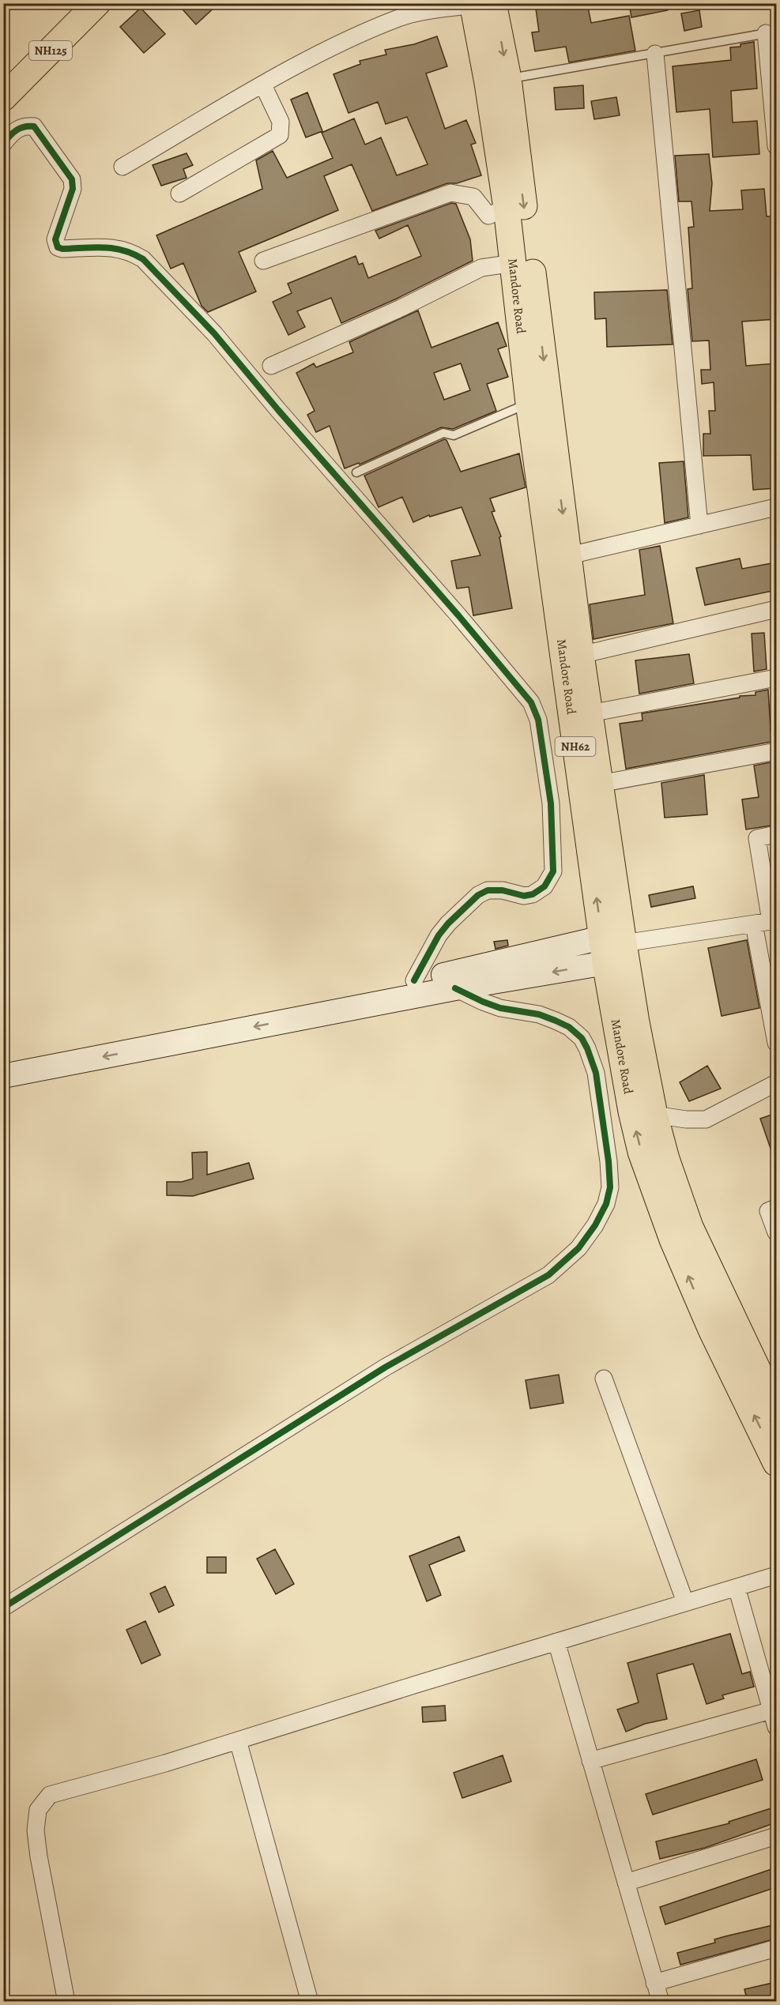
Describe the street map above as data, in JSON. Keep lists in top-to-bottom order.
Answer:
{
  "streets": {
    "highway": ["NH125", "Mandore Road", "NH62"]
  }
}
